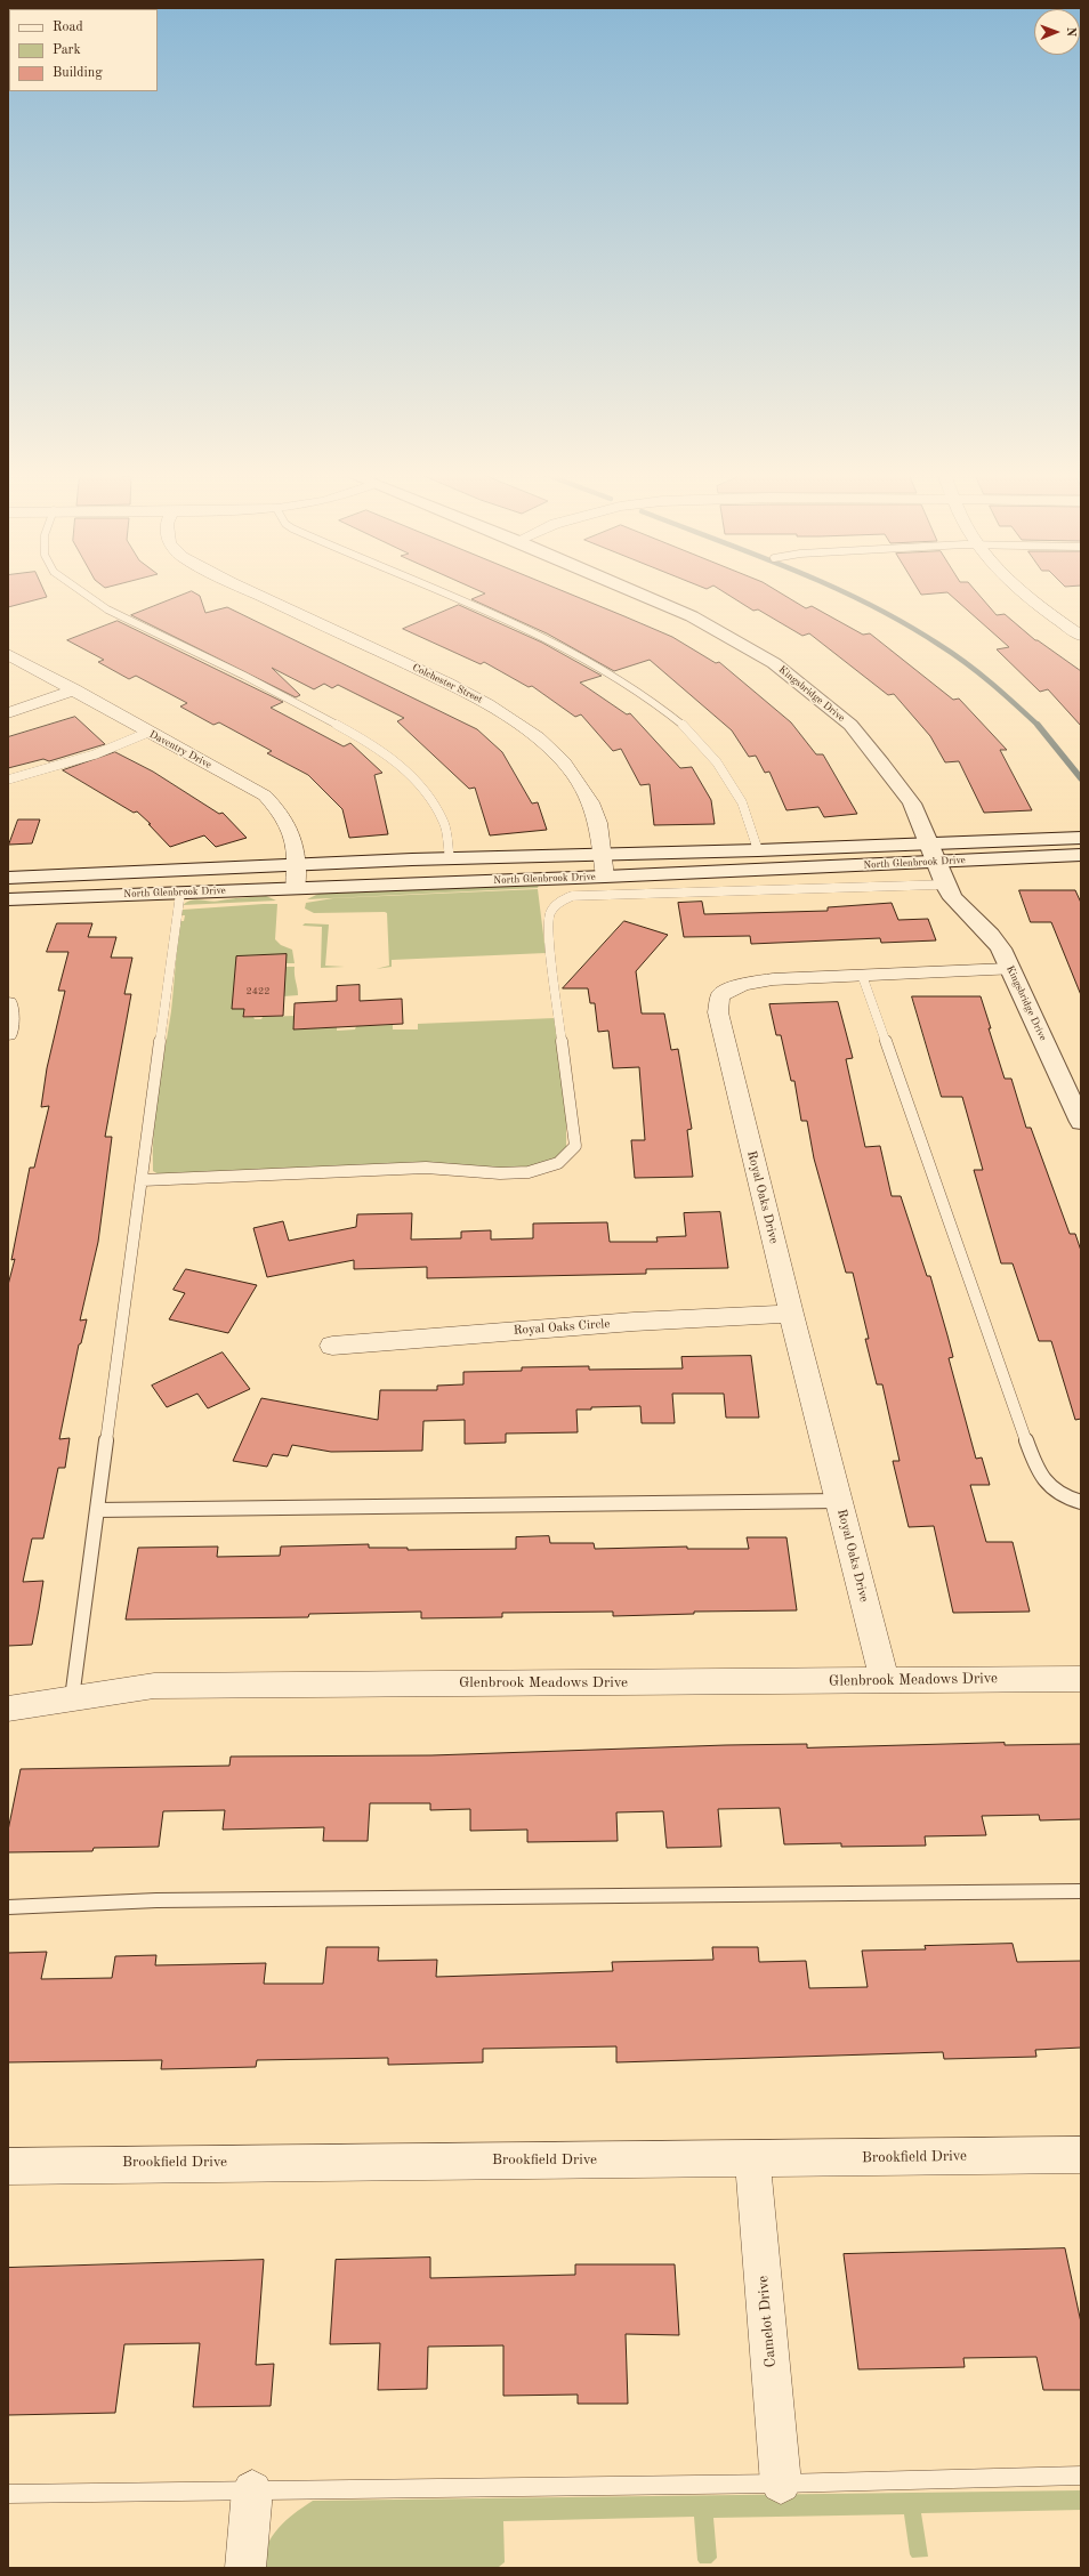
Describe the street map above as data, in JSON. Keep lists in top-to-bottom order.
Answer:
{
  "streets": {
    "main road": ["Kingsbridge Drive", "North Glenbrook Drive"],
    "street": [
      "Colchester Street",
      "Daventry Drive",
      "Royal Oaks Drive",
      "Royal Oaks Circle",
      "Glenbrook Meadows Drive",
      "Brookfield Drive",
      "Camelot Drive"
    ]
  },
  "crossings": [
    ["Colchester Street", "North Glenbrook Drive"],
    ["Kingsbridge Drive", "North Glenbrook Drive"],
    ["Kingsbridge Drive", "Royal Oaks Drive"],
    ["Daventry Drive", "North Glenbrook Drive"],
    ["Royal Oaks Drive", "Royal Oaks Circle"],
    ["Royal Oaks Drive", "Glenbrook Meadows Drive"],
    ["Brookfield Drive", "Camelot Drive"]
  ],
  "house_numbers": ["2422"],
  "legend": ["Road", "Park", "Building"],
  "north": "right"
}
